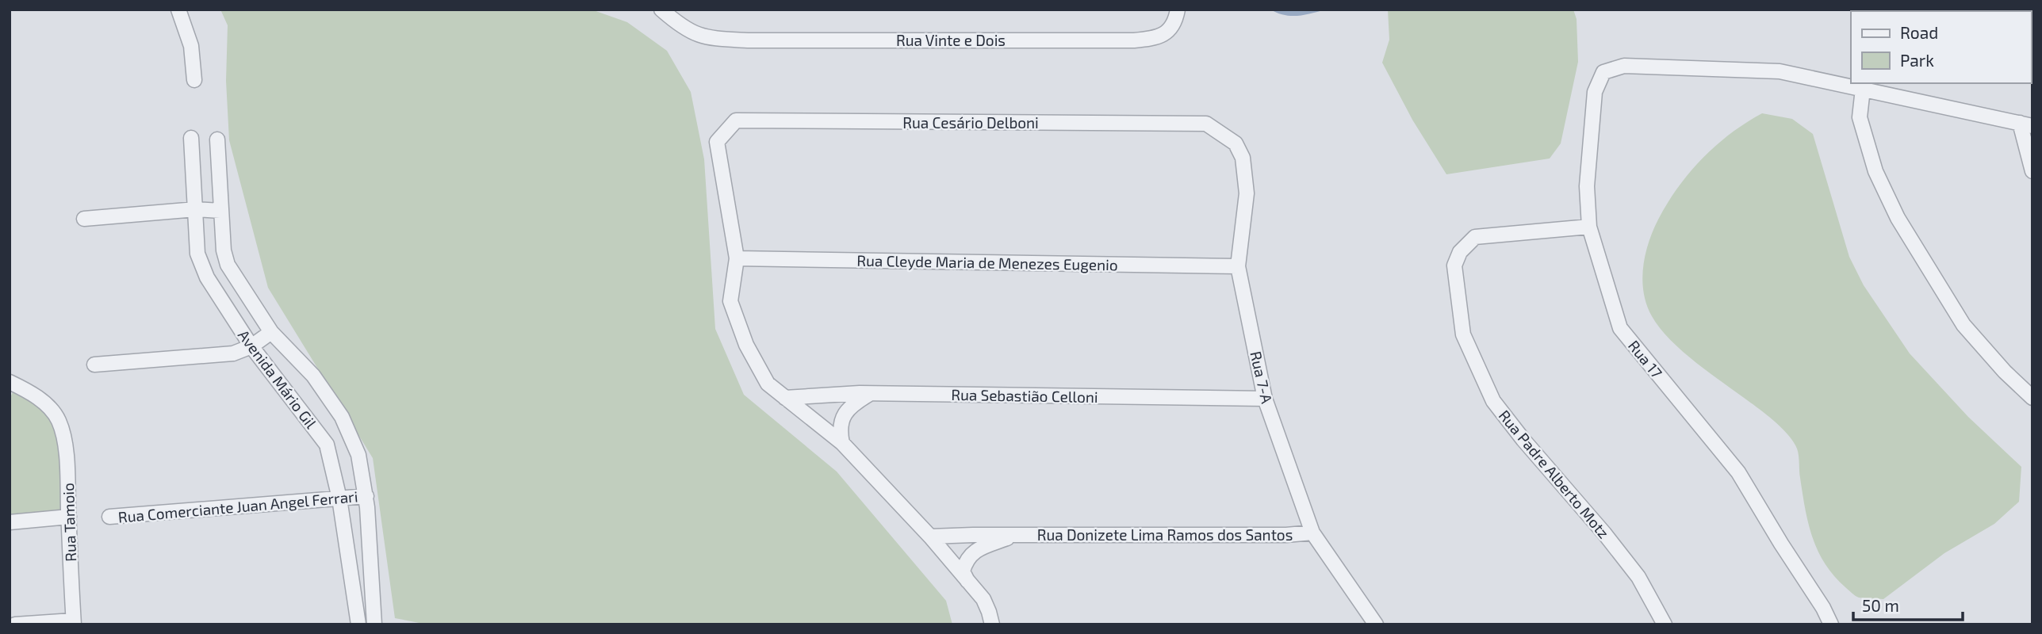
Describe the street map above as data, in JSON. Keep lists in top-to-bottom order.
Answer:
{
  "streets": {
    "street": [
      "Rua Vinte e Dois",
      "Rua Cesário Delboni",
      "Rua Cleyde Maria de Menezes Eugenio",
      "Rua 17",
      "Rua 7-A",
      "Avenida Mário Gil",
      "Rua Sebastião Celloni",
      "Rua Padre Alberto Motz",
      "Rua Comerciante Juan Angel Ferrari",
      "Rua Tamoio",
      "Rua Donizete Lima Ramos dos Santos"
    ]
  },
  "crossings": [
    ["Rua Cesário Delboni", "Rua Cleyde Maria de Menezes Eugenio"],
    ["Rua Cesário Delboni", "Rua 7-A"],
    ["Rua Cleyde Maria de Menezes Eugenio", "Rua 7-A"],
    ["Rua 17", "Rua Padre Alberto Motz"],
    ["Rua 7-A", "Rua Sebastião Celloni"],
    ["Rua 7-A", "Rua Donizete Lima Ramos dos Santos"],
    ["Avenida Mário Gil", "Rua Comerciante Juan Angel Ferrari"]
  ],
  "legend": ["Road", "Park"],
  "scale_bar": "50 m"
}
